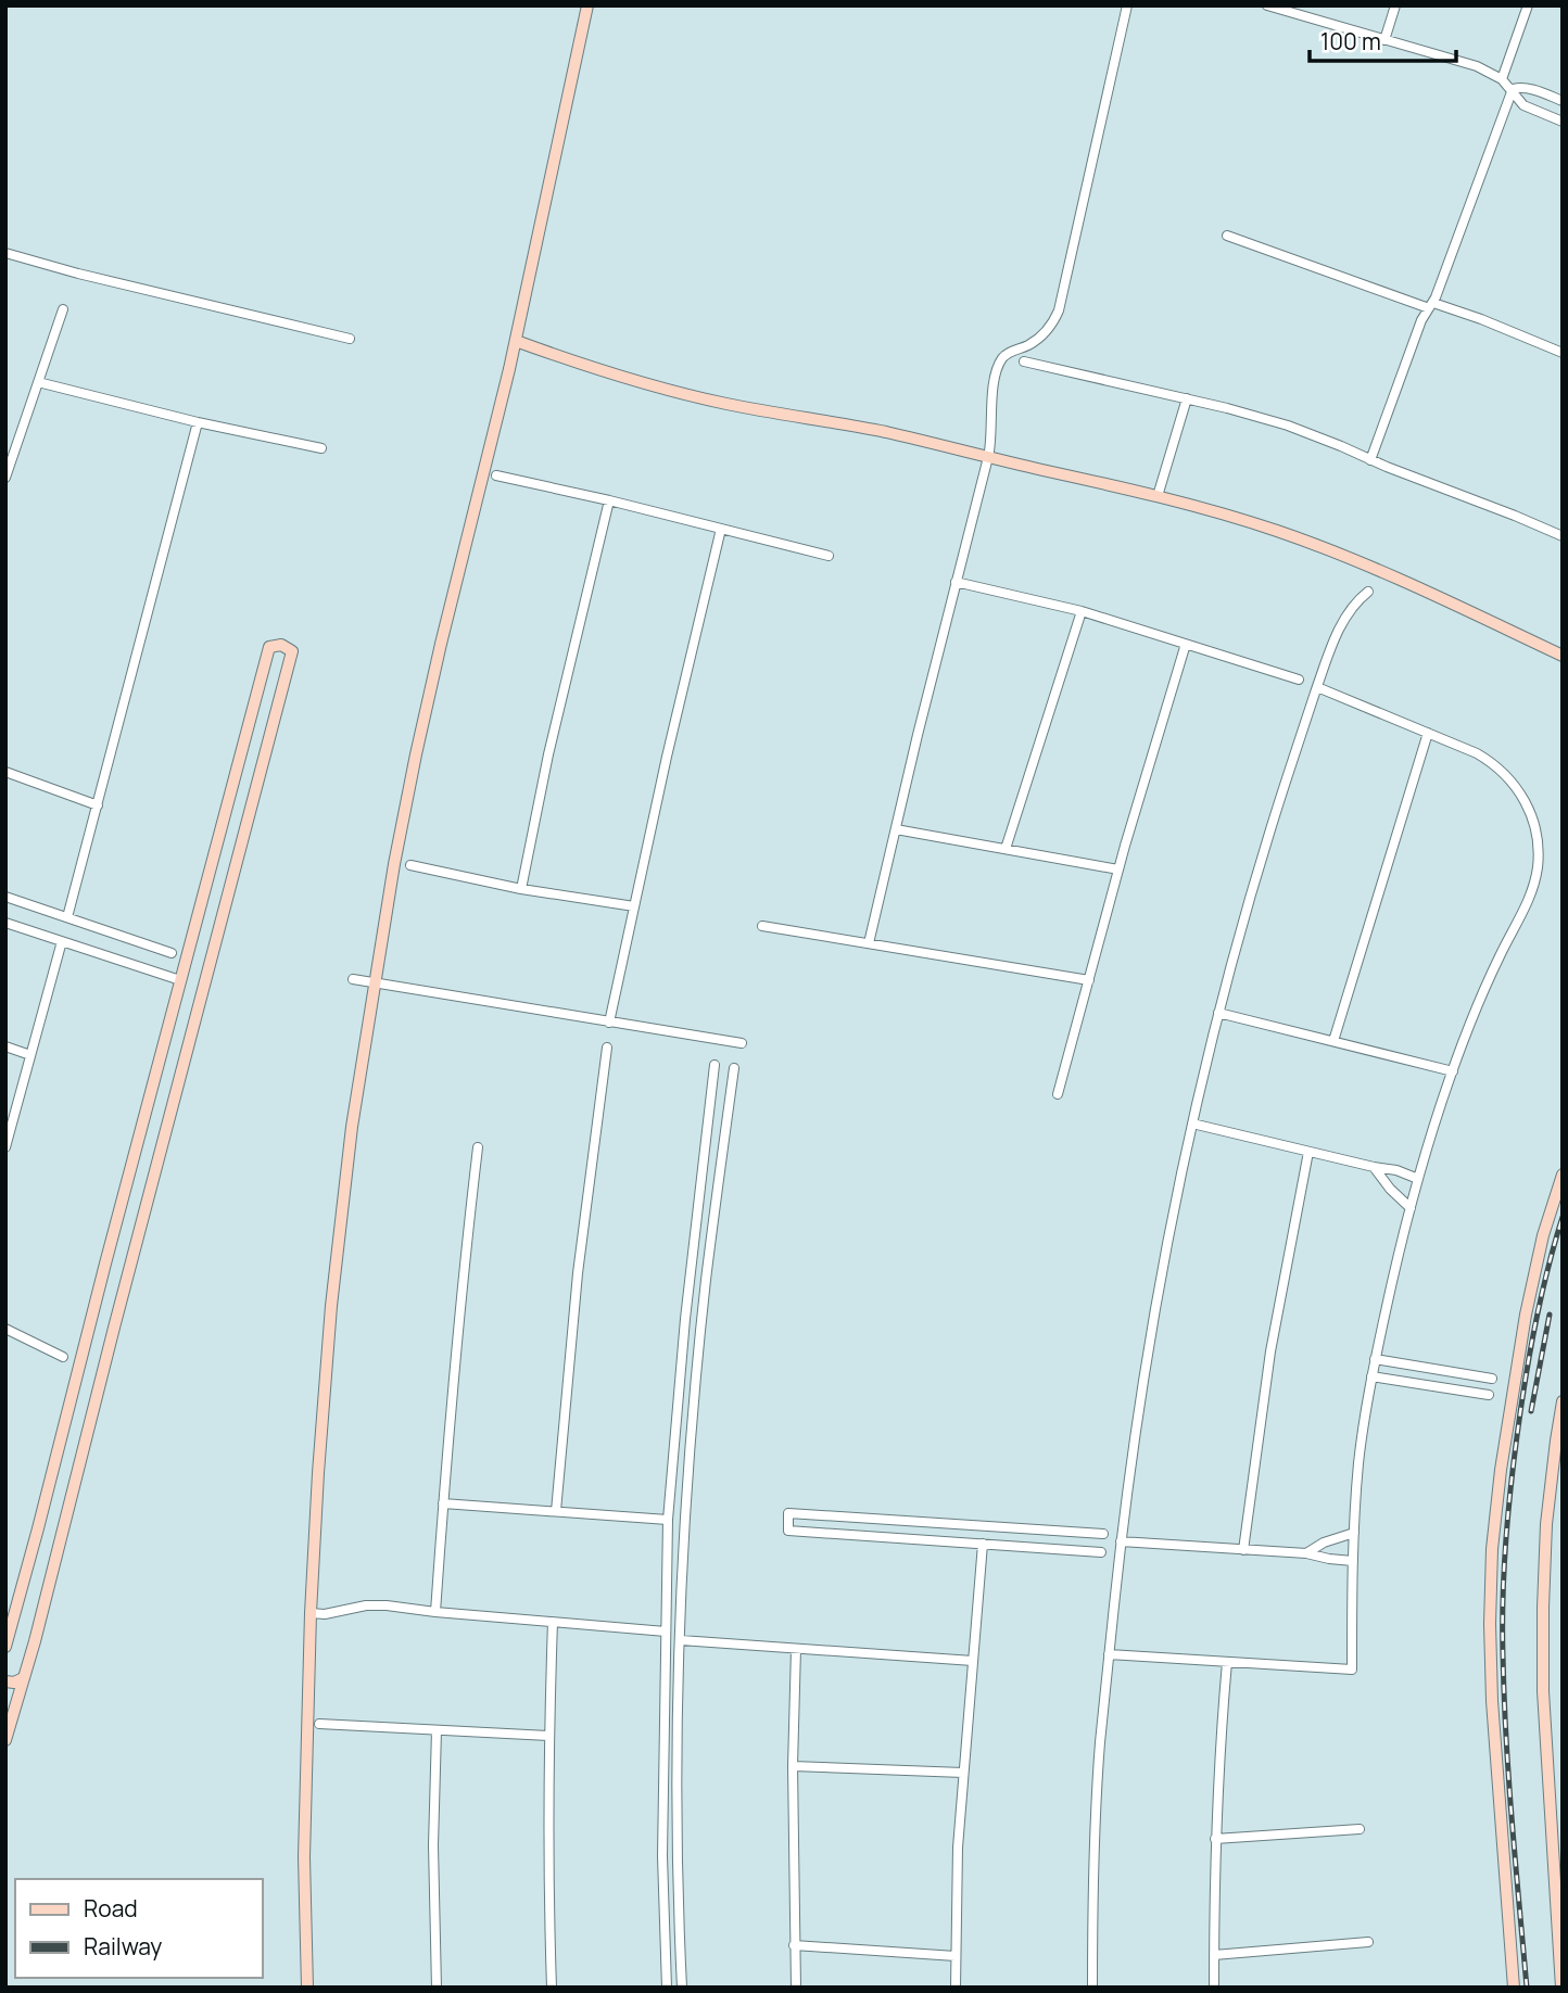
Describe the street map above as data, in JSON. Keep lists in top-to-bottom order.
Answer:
{
  "legend": ["Road", "Railway"],
  "scale_bar": "100 m"
}
